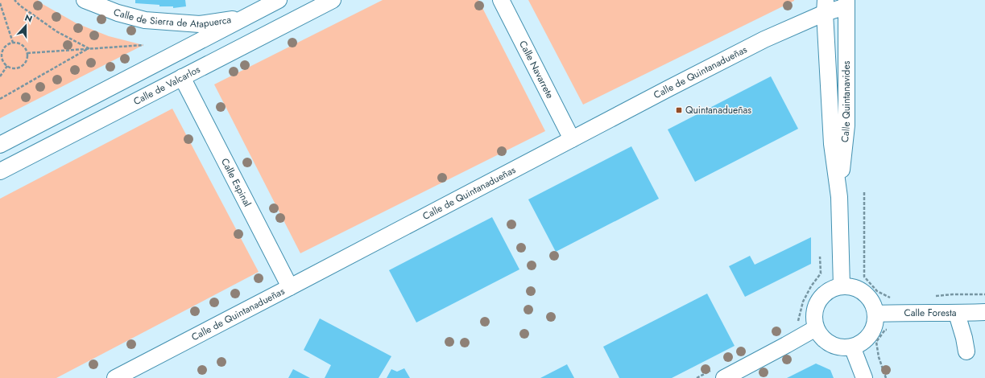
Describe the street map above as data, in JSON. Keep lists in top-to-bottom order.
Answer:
{
  "streets": {
    "street": [
      "Calle de Sierra de Atapuerca",
      "Calle Navarrete",
      "Calle de Quintanadueñas",
      "Calle de Valcarlos",
      "Calle Quintanavides",
      "Calle Espinal",
      "Calle Foresta"
    ]
  },
  "crossings": [
    ["Calle Navarrete", "Calle de Quintanadueñas"],
    ["Calle de Quintanadueñas", "Calle Quintanavides"],
    ["Calle de Quintanadueñas", "Calle Espinal"],
    ["Calle de Valcarlos", "Calle Espinal"],
    ["Calle Quintanavides", "Calle Foresta"]
  ],
  "places": {
    "transit": ["Quintanadueñas"]
  },
  "north": "top"
}
